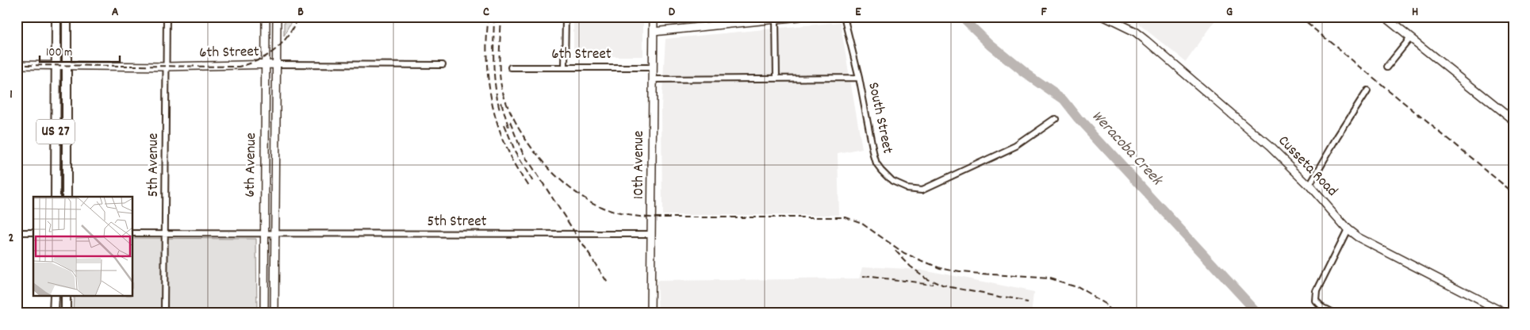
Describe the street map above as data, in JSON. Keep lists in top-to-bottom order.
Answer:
{
  "streets": {
    "main road": [
      "6th Street",
      "US 27",
      "6th Avenue",
      "10th Avenue",
      "Cusseta Road"
    ],
    "street": ["South Street", "5th Avenue", "5th Street"]
  },
  "crossings": [
    ["6th Street", "US 27"],
    ["6th Street", "5th Avenue"],
    ["6th Street", "6th Avenue"],
    ["6th Street", "10th Avenue"],
    ["South Street", "10th Avenue"],
    ["5th Avenue", "5th Street"],
    ["6th Avenue", "5th Street"],
    ["10th Avenue", "5th Street"]
  ],
  "water": ["Weracoba Creek"],
  "scale_bar": "100 m",
  "grid": {
    "columns": [
      "A",
      "B",
      "C",
      "D",
      "E",
      "F",
      "G",
      "H"
    ],
    "rows": ["1", "2"]
  }
}
